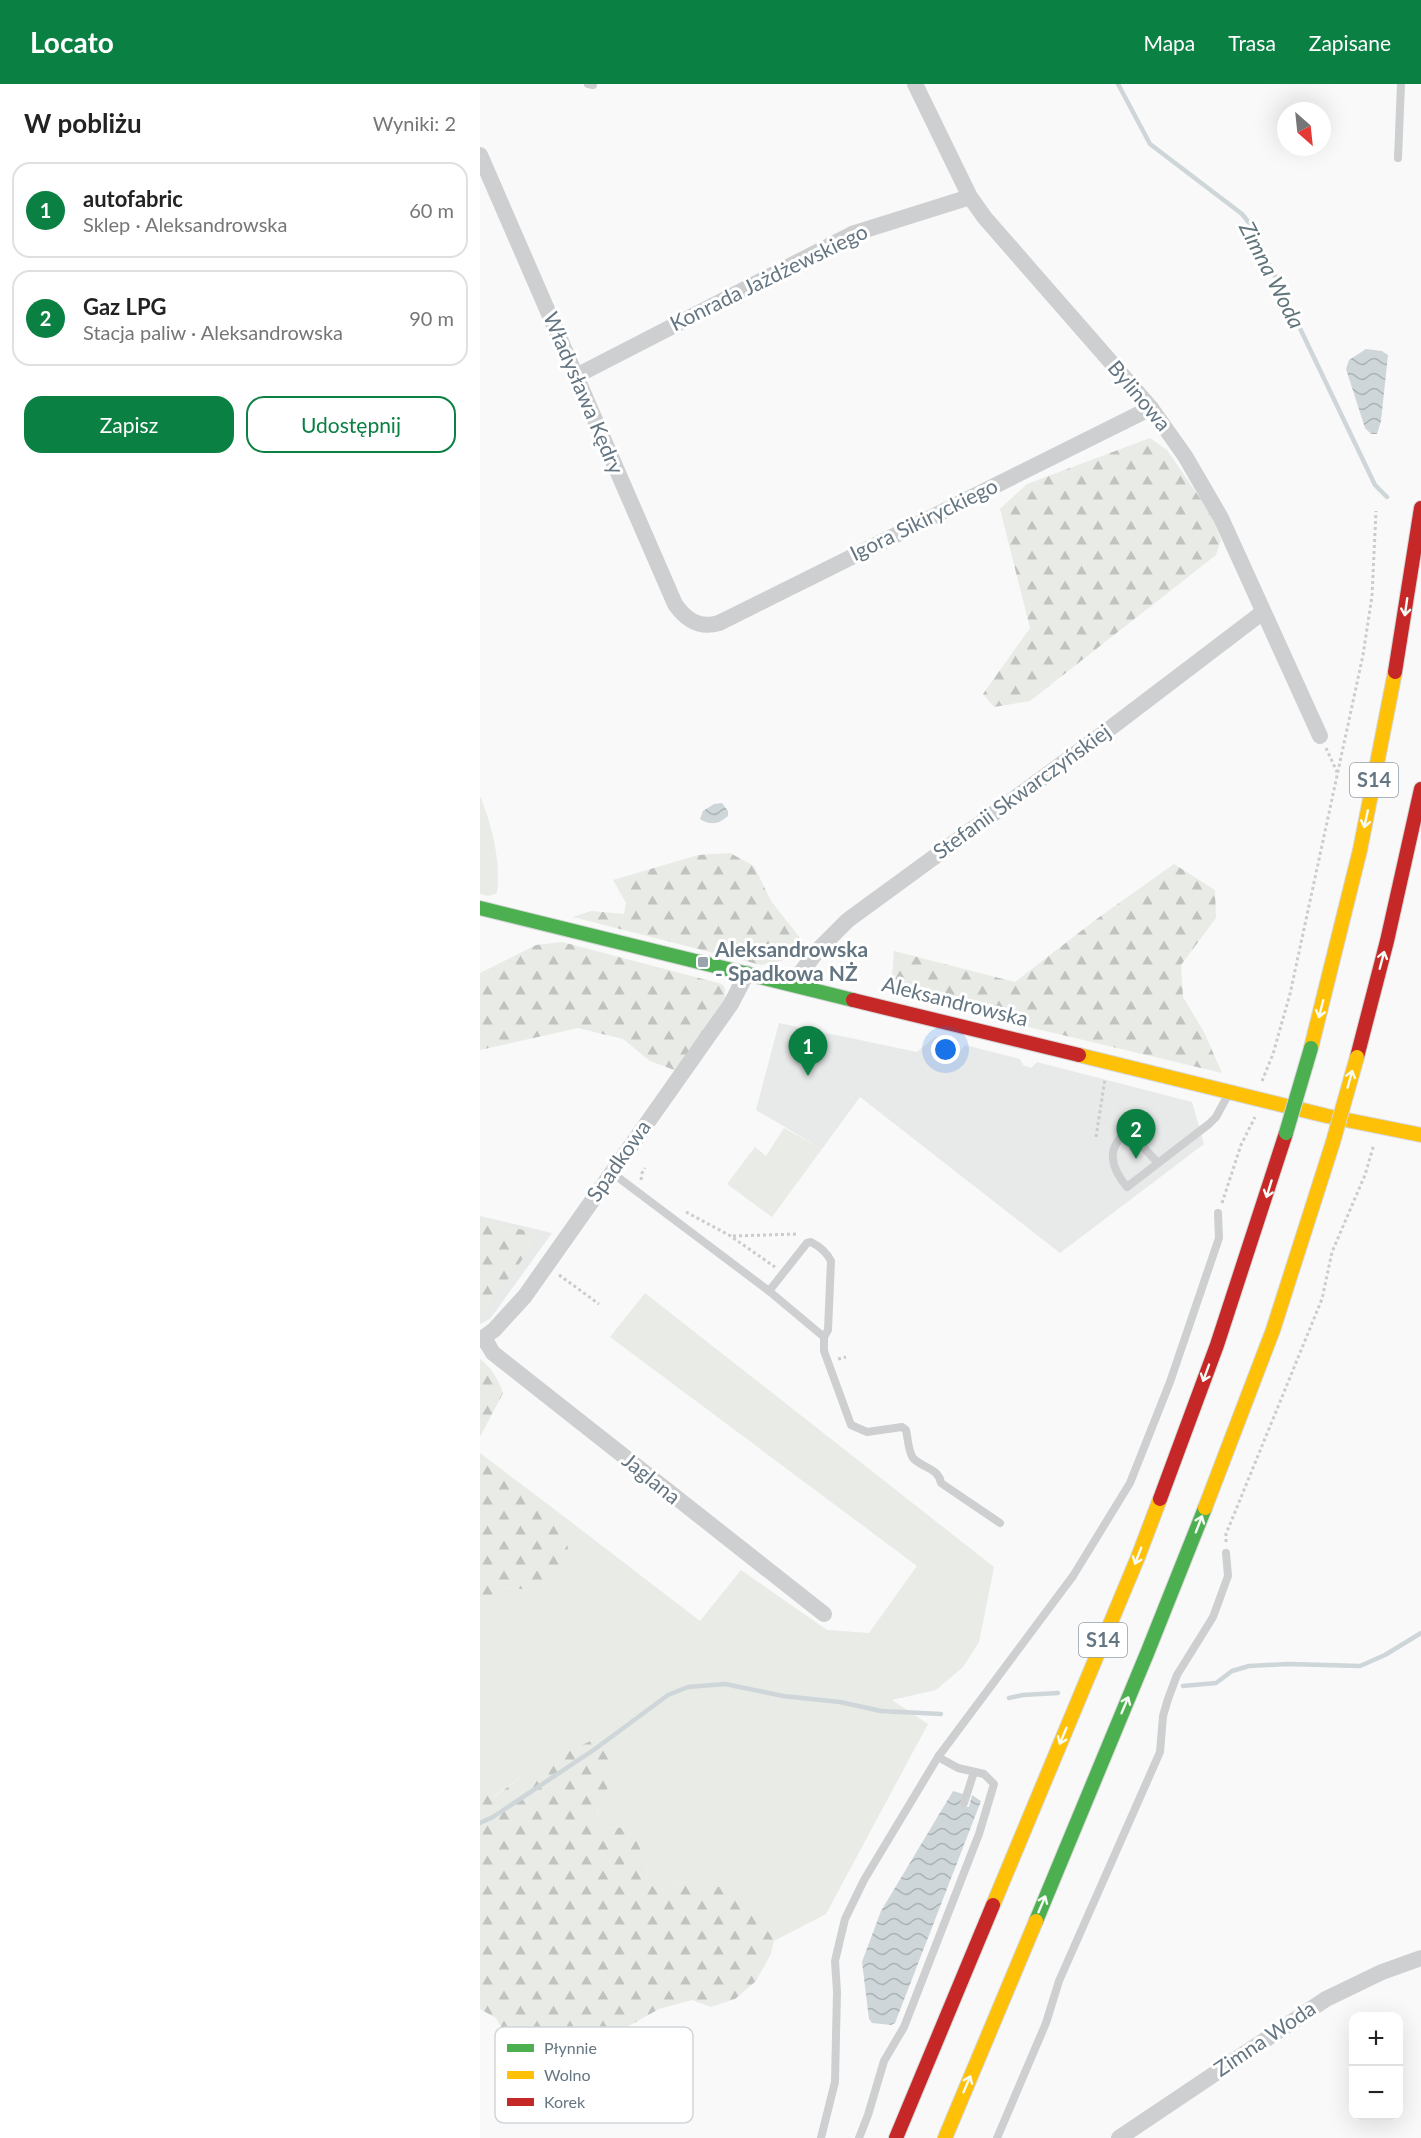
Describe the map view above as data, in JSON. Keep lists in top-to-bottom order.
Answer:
{
  "streets": {
    "main road": ["S14", "Aleksandrowska"],
    "street": [
      "Konrada Jażdżewskiego",
      "Władysława Kędry",
      "Bylinowa",
      "Igora Sikiryckiego",
      "Stefanii Skwarczyńskiej",
      "Spadkowa",
      "Jaglana",
      "Zimna Woda"
    ]
  },
  "crossings": [
    ["Konrada Jażdżewskiego", "Władysława Kędry"],
    ["Konrada Jażdżewskiego", "Bylinowa"],
    ["Władysława Kędry", "Igora Sikiryckiego"],
    ["Bylinowa", "Igora Sikiryckiego"],
    ["Bylinowa", "Stefanii Skwarczyńskiej"],
    ["Stefanii Skwarczyńskiej", "Aleksandrowska"],
    ["Aleksandrowska", "Spadkowa"],
    ["Spadkowa", "Jaglana"]
  ],
  "water": ["Zimna Woda"],
  "places": {
    "transit": ["Aleksandrowska - Spadkowa NŻ"]
  },
  "legend": ["Płynnie", "Wolno", "Korek"],
  "north": "bottom right",
  "page": {
    "header": "Locato",
    "nav": ["Mapa", "Trasa", "Zapisane"],
    "heading": ["W pobliżu", "Wyniki: 2"],
    "list": [
      {
        "mark": "1",
        "name": "autofabric",
        "note": "Sklep · Aleksandrowska",
        "value": "60 m"
      },
      {
        "mark": "2",
        "name": "Gaz LPG",
        "note": "Stacja paliw · Aleksandrowska",
        "value": "90 m"
      }
    ],
    "buttons": ["Zapisz", "Udostępnij"],
    "pins": ["1", "2"],
    "map_buttons": ["+", "−"]
  }
}
